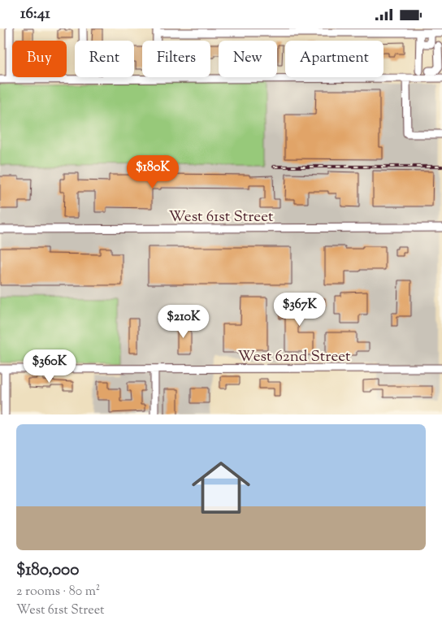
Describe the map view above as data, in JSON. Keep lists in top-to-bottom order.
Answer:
{
  "streets": {
    "street": ["West 61st Street", "West 62nd Street"]
  },
  "page": {
    "status": "16:41",
    "chip": [
      "Buy",
      "Rent",
      "Filters",
      "New",
      "Apartment"
    ],
    "price": [
      "$180K",
      "$367K",
      "$210K",
      "$360K"
    ],
    "list": [
      {
        "name": "$180,000",
        "note": "2 rooms · 80 m² · West 61st Street"
      }
    ]
  }
}
